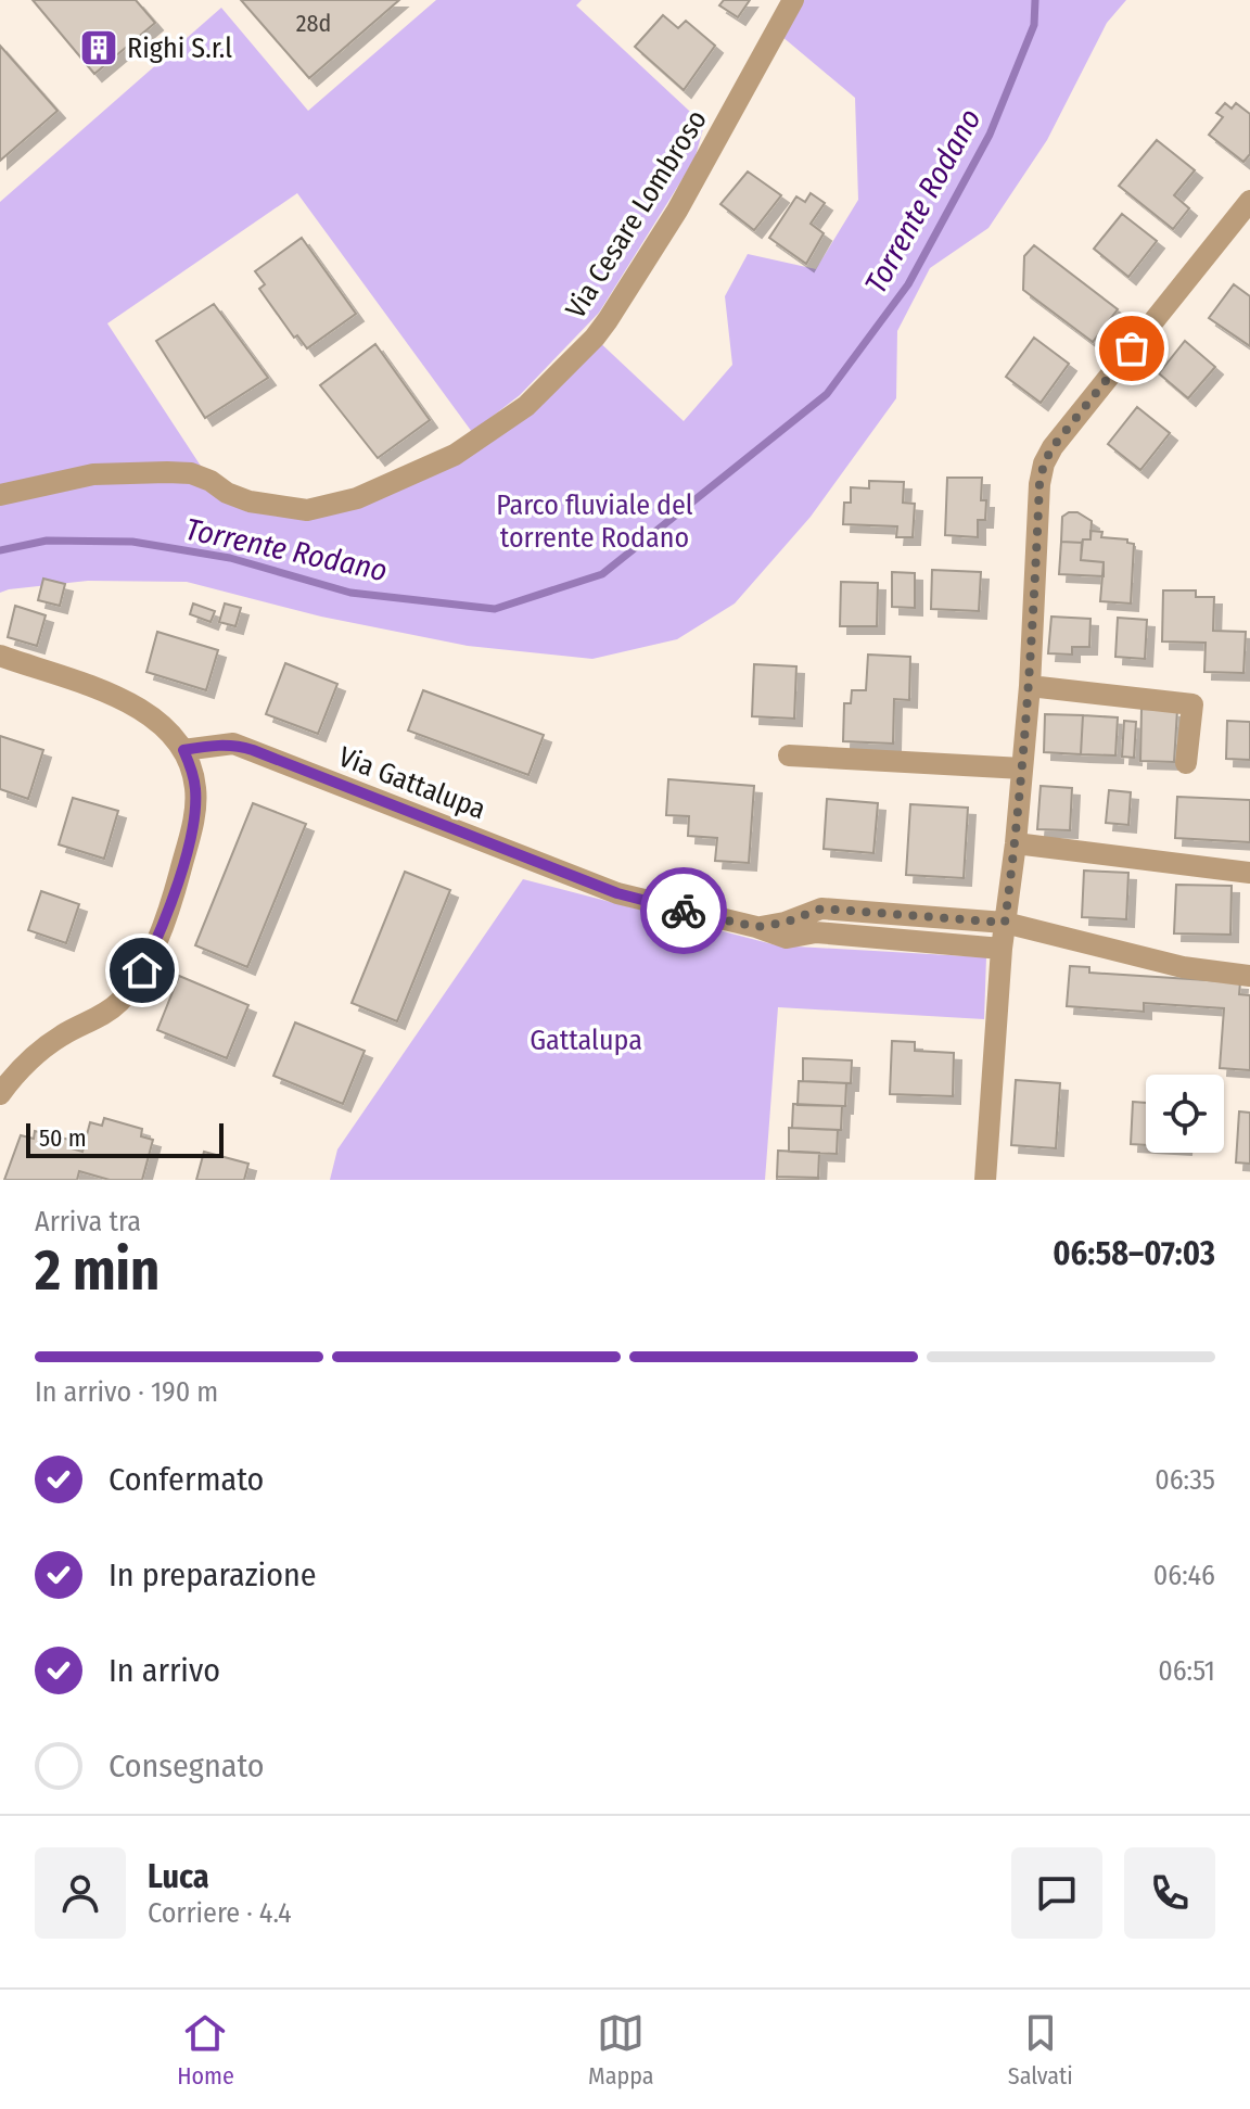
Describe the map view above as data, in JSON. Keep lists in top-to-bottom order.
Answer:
{
  "streets": {
    "street": ["Via Cesare Lombroso", "Via Gattalupa"]
  },
  "water": ["Torrente Rodano"],
  "parks": ["Parco fluviale del torrente Rodano", "Gattalupa"],
  "places": {
    "building": ["Righi S.r.l"]
  },
  "house_numbers": ["28d"],
  "scale_bar": "50 m",
  "page": {
    "scale": "50 m",
    "heading": ["2 min", "Arriva tra", "06:58–07:03"],
    "panel": ["Luca", "Corriere · 4.4"],
    "bar": "In arrivo · 190 m",
    "list": [
      ["Confermato", "06:35"],
      ["In preparazione", "06:46"],
      ["In arrivo", "06:51"],
      "Consegnato"
    ],
    "tabs": ["Home", "Mappa", "Salvati"]
  }
}
